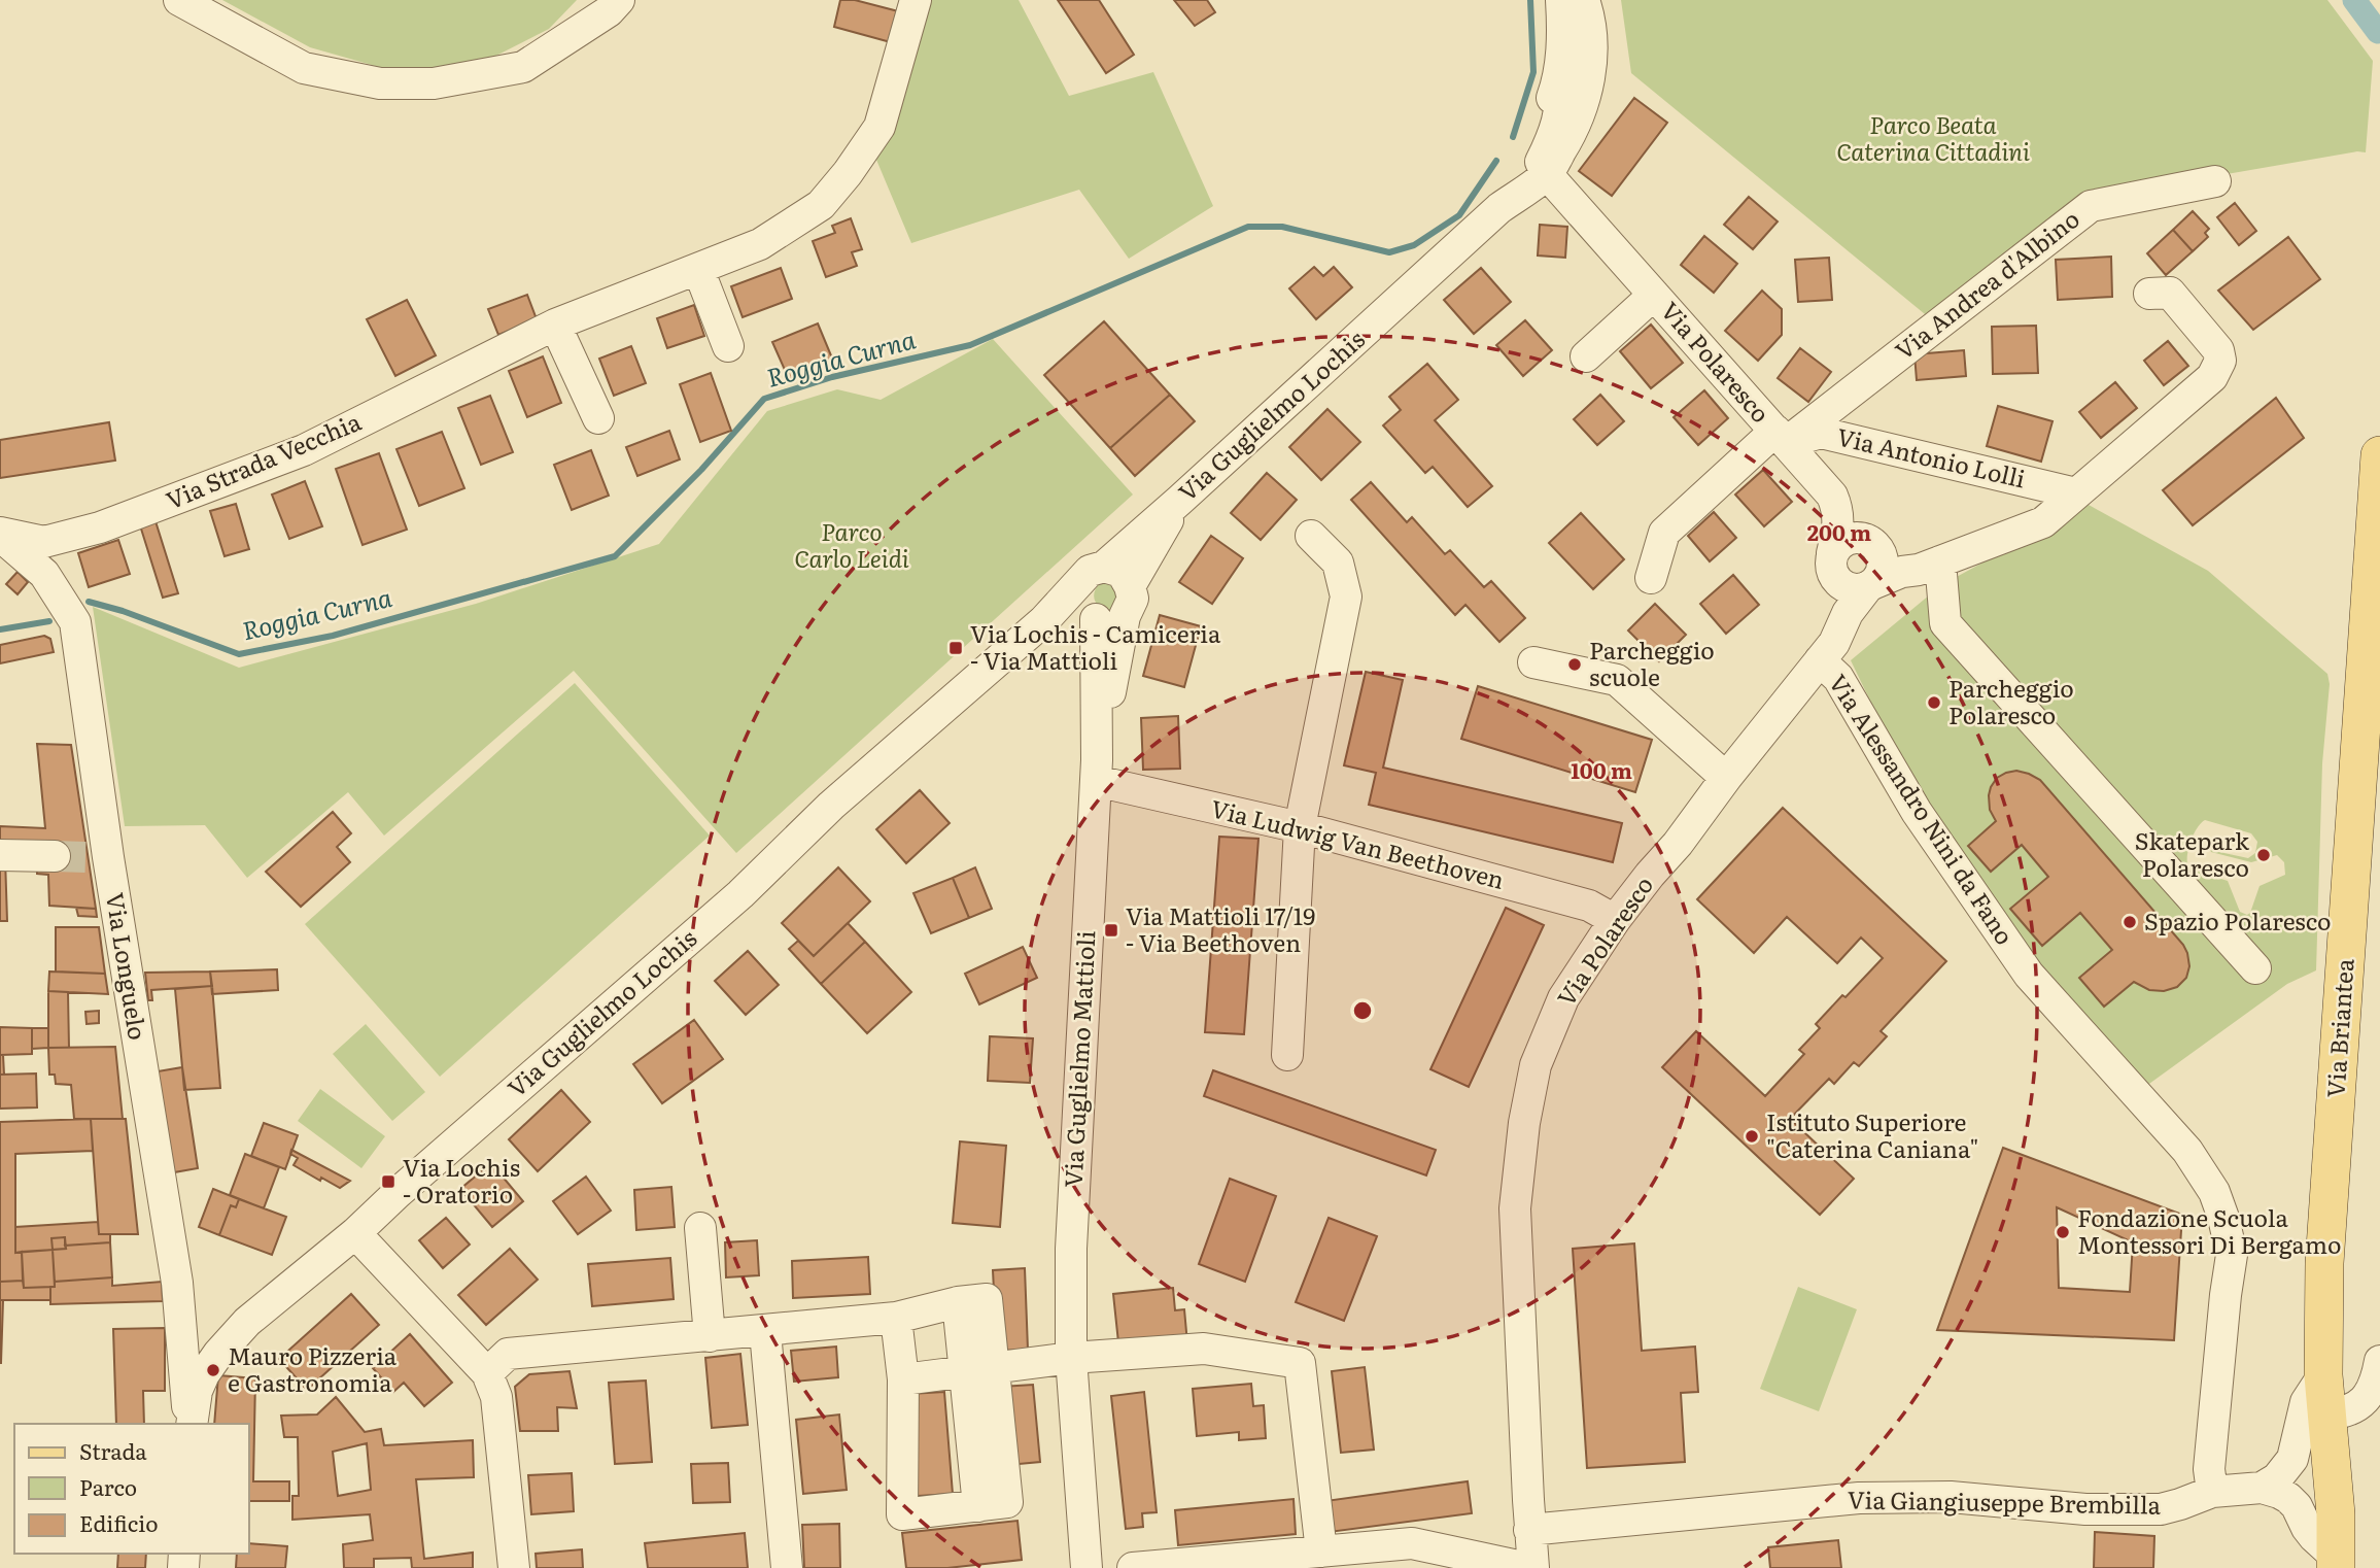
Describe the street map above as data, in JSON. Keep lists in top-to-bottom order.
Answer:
{
  "streets": {
    "main road": ["Via Briantea"],
    "street": [
      "Via Andrea d'Albino",
      "Via Polaresco",
      "Via Guglielmo Lochis",
      "Via Antonio Lolli",
      "Via Strada Vecchia",
      "Via Alessandro Nini da Fano",
      "Via Ludwig Van Beethoven",
      "Via Longuelo",
      "Via Guglielmo Mattioli",
      "Via Giangiuseppe Brembilla"
    ]
  },
  "crossings": [
    ["Via Andrea d'Albino", "Via Polaresco"],
    ["Via Andrea d'Albino", "Via Antonio Lolli"],
    ["Via Polaresco", "Via Guglielmo Lochis"],
    ["Via Polaresco", "Via Antonio Lolli"],
    ["Via Polaresco", "Via Alessandro Nini da Fano"],
    ["Via Polaresco", "Via Ludwig Van Beethoven"],
    ["Via Polaresco", "Via Giangiuseppe Brembilla"],
    ["Via Guglielmo Lochis", "Via Guglielmo Mattioli"],
    ["Via Strada Vecchia", "Via Longuelo"],
    ["Via Alessandro Nini da Fano", "Via Giangiuseppe Brembilla"],
    ["Via Ludwig Van Beethoven", "Via Guglielmo Mattioli"]
  ],
  "water": ["Roggia Curna"],
  "parks": ["Parco Beata Caterina Cittadini", "Parco Carlo Leidi"],
  "places": {
    "transit": ["Via Lochis - Camiceria - Via Mattioli", "Via Mattioli 17/19 - Via Beethoven", "Via Lochis - Oratorio"],
    "other": [
      "Parcheggio scuole",
      "Parcheggio Polaresco",
      "Skatepark Polaresco",
      "Spazio Polaresco",
      "Istituto Superiore \"Caterina Caniana\"",
      "Fondazione Scuola Montessori Di Bergamo",
      "Mauro Pizzeria e Gastronomia"
    ]
  },
  "legend": ["Strada", "Parco", "Edificio"],
  "rings": ["200 m", "100 m"]
}
